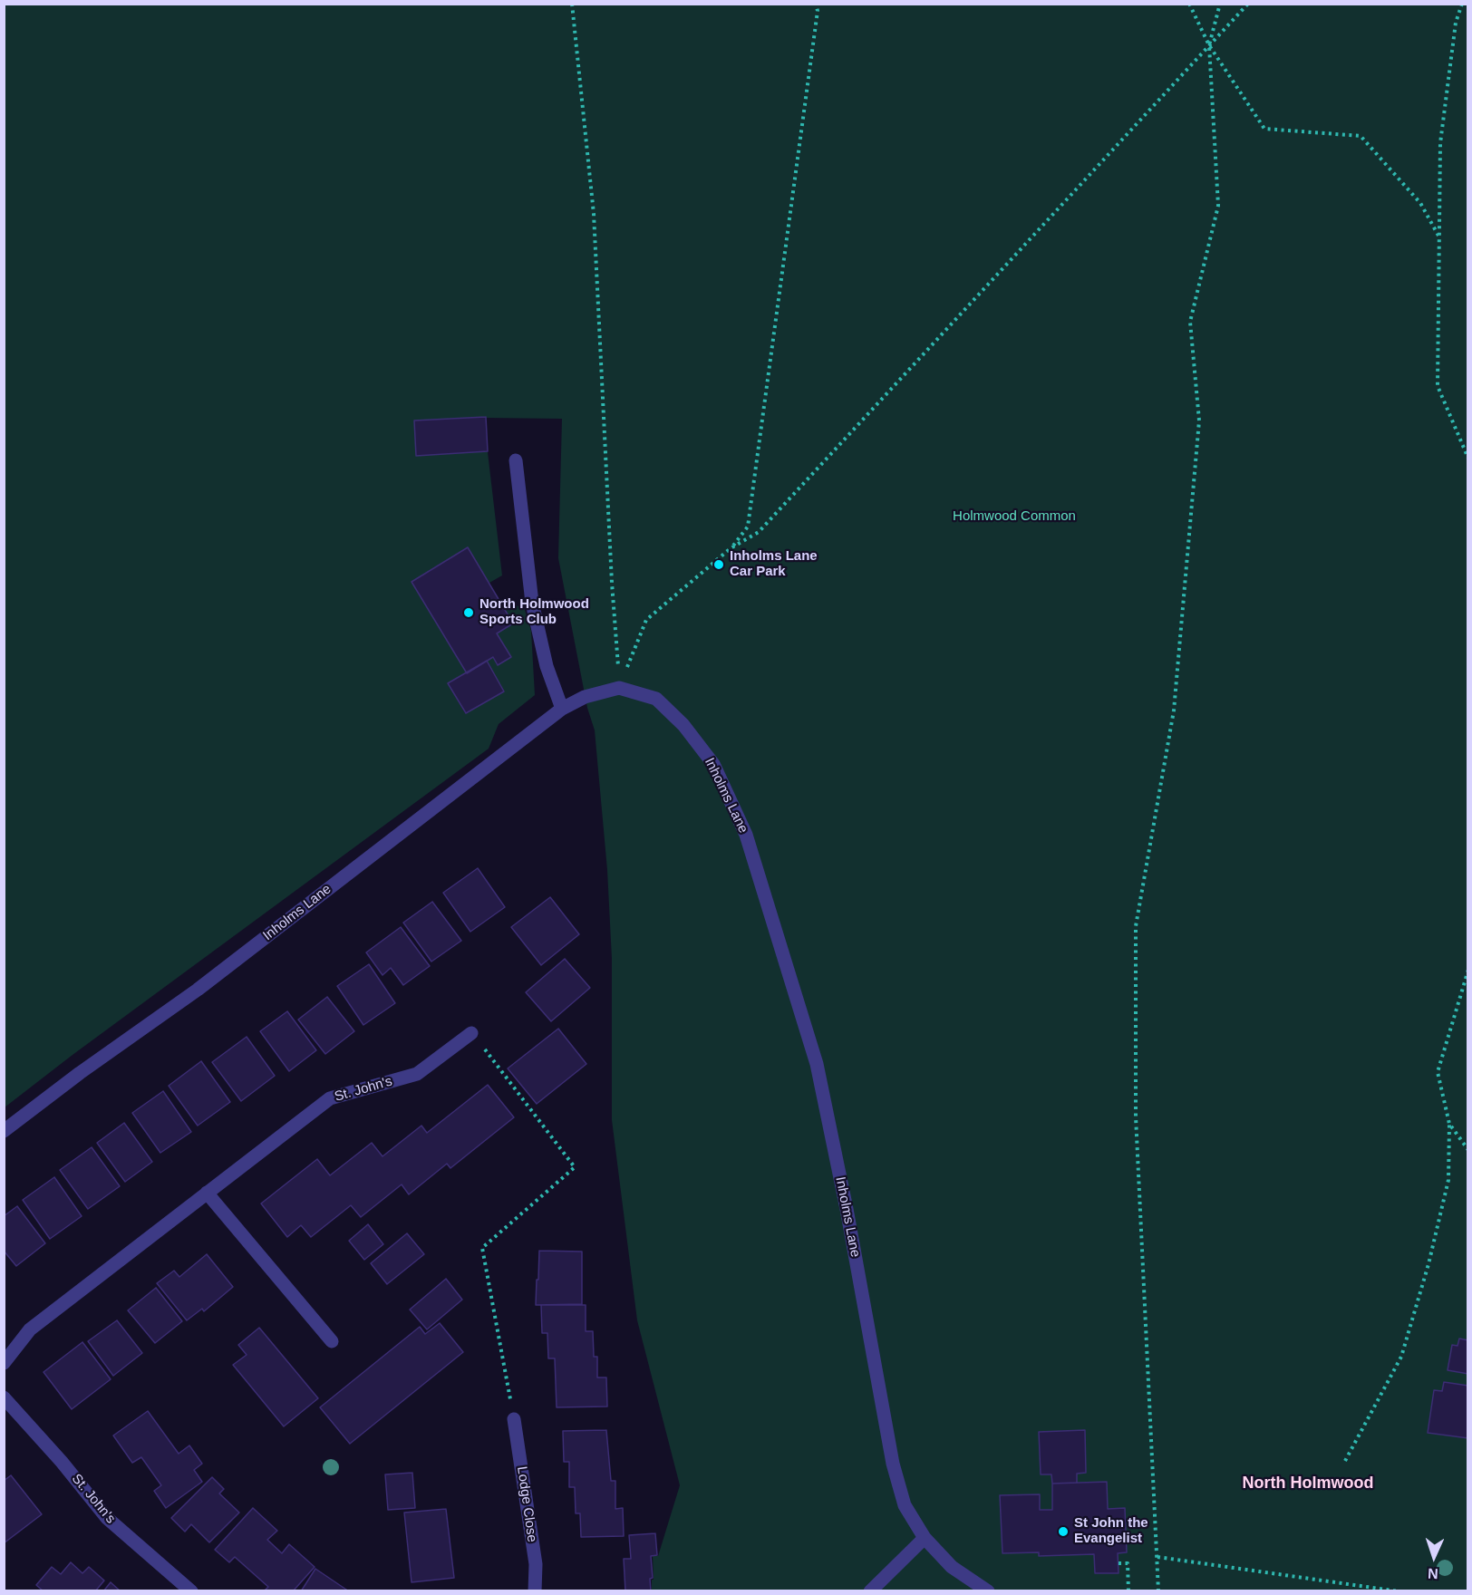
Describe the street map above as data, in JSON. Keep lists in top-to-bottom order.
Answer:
{
  "streets": {
    "street": ["Inholms Lane", "St. John's", "Lodge Close"]
  },
  "districts": ["North Holmwood"],
  "parks": ["Holmwood Common"],
  "places": ["Inholms Lane Car Park", "North Holmwood Sports Club", "St John the Evangelist"],
  "north": "bottom"
}
